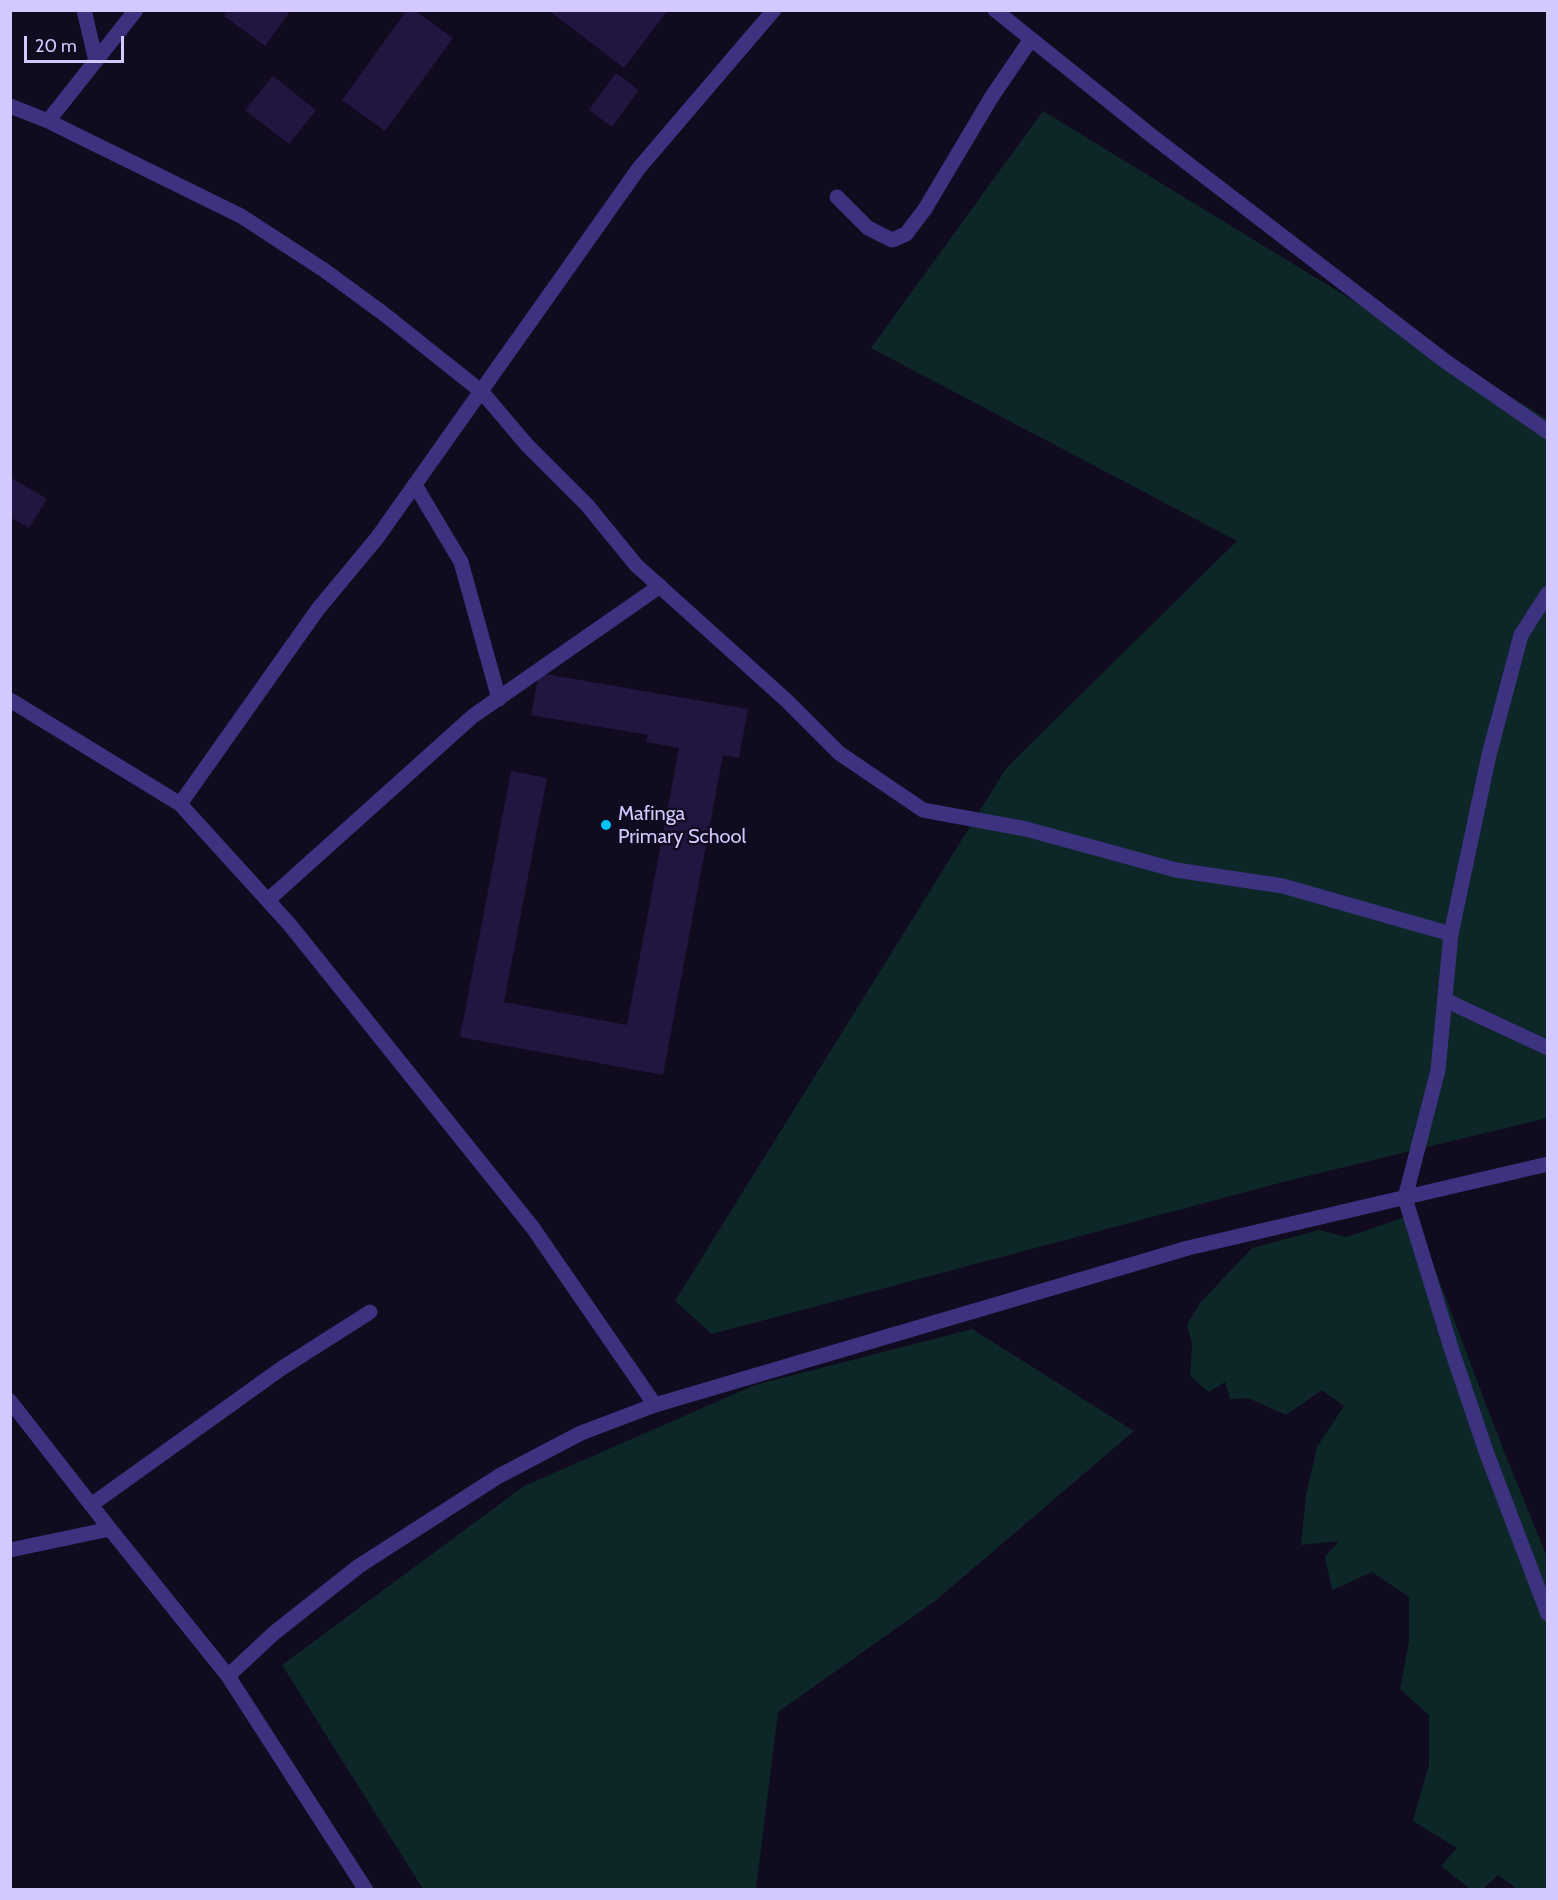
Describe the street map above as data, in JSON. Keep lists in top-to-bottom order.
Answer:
{
  "places": ["Mafinga Primary School"],
  "scale_bar": "20 m"
}
